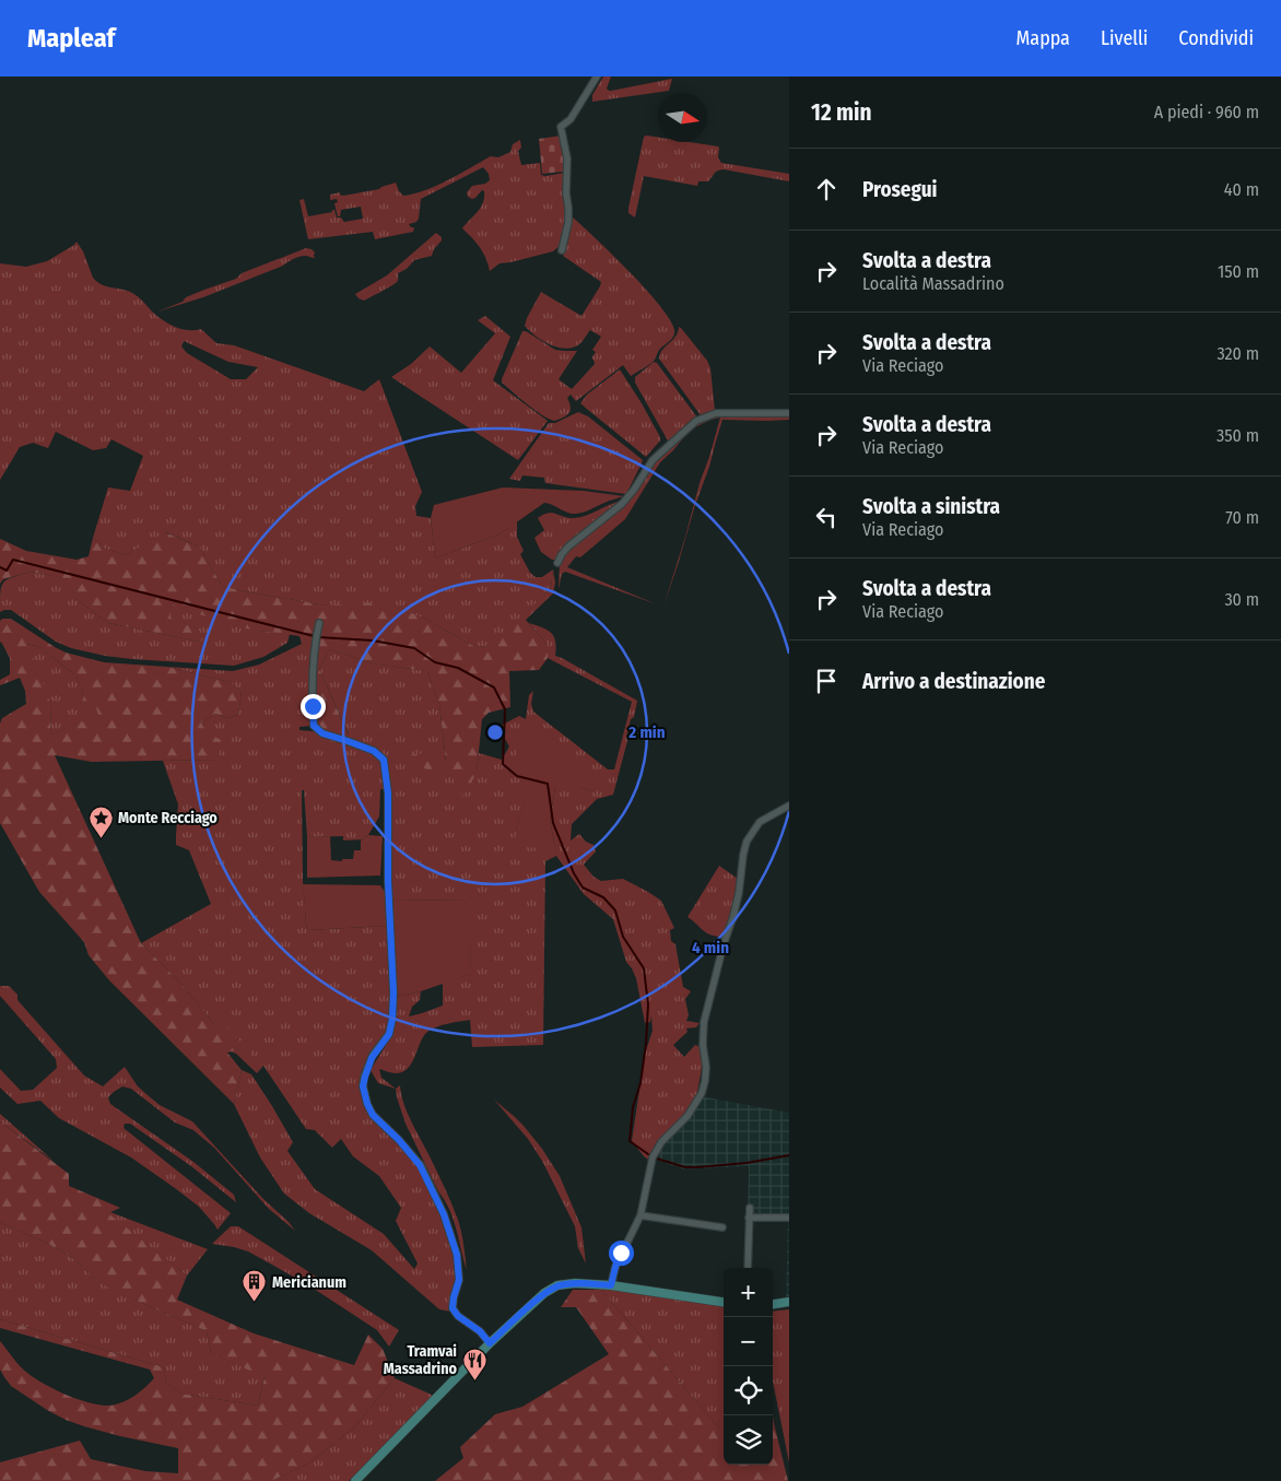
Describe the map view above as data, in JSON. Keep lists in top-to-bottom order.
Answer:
{
  "places": {
    "place": ["Monte Recciago"],
    "building": ["Mericianum"],
    "restaurant": ["Tramvai Massadrino"]
  },
  "north": "right",
  "page": {
    "header": "Mapleaf",
    "nav": ["Mappa", "Livelli", "Condividi"],
    "heading": ["12 min", "A piedi · 960 m"],
    "list": [
      ["Prosegui", "40 m"],
      ["Svolta a destra", "Località Massadrino", "150 m"],
      ["Svolta a destra", "Via Reciago", "320 m"],
      ["Svolta a destra", "Via Reciago", "350 m"],
      ["Svolta a sinistra", "Via Reciago", "70 m"],
      ["Svolta a destra", "Via Reciago", "30 m"],
      "Arrivo a destinazione"
    ],
    "map_buttons": ["+", "−"]
  },
  "rings": ["2 min", "4 min"]
}
